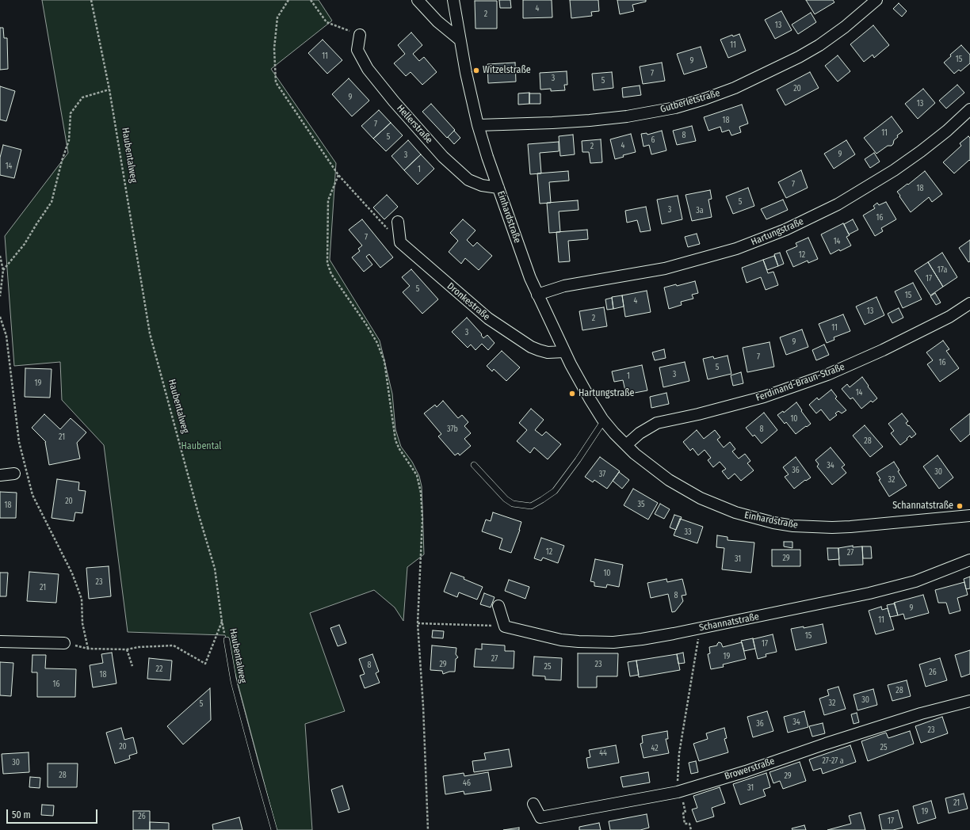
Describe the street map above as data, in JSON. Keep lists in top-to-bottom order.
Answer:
{
  "streets": {
    "street": [
      "Gutberletstraße",
      "Hellerstraße",
      "Einhardstraße",
      "Hartungstraße",
      "Dronkestraße",
      "Ferdinand-Braun-Straße",
      "Schannatstraße",
      "Browerstraße"
    ],
    "lane": ["Haubentalweg"]
  },
  "crossings": [
    ["Gutberletstraße", "Einhardstraße"],
    ["Hellerstraße", "Einhardstraße"],
    ["Einhardstraße", "Hartungstraße"],
    ["Einhardstraße", "Dronkestraße"],
    ["Einhardstraße", "Ferdinand-Braun-Straße"]
  ],
  "parks": ["Haubental"],
  "places": ["Witzelstraße", "Hartungstraße", "Schannatstraße"],
  "house_numbers": [
    "4",
    "2",
    "13",
    "11",
    "11",
    "15",
    "9",
    "7",
    "3",
    "5",
    "20",
    "9",
    "13",
    "18",
    "7",
    "11",
    "8",
    "5",
    "6",
    "4",
    "2",
    "9",
    "3",
    "14",
    "1",
    "7",
    "18",
    "5",
    "3",
    "3a",
    "16",
    "7",
    "14",
    "12",
    "17a",
    "17",
    "5",
    "15",
    "4",
    "13",
    "2",
    "11",
    "3",
    "9",
    "7",
    "16",
    "5",
    "3",
    "1",
    "19",
    "14",
    "10",
    "37b",
    "8",
    "21",
    "28",
    "34",
    "36",
    "30",
    "37",
    "32",
    "20",
    "35",
    "18",
    "33",
    "12",
    "27",
    "29",
    "31",
    "10",
    "23",
    "21",
    "8",
    "9",
    "11",
    "15",
    "17",
    "19",
    "27",
    "29",
    "23",
    "8",
    "25",
    "22",
    "26",
    "18",
    "16",
    "28",
    "30",
    "32",
    "5",
    "34",
    "36",
    "23",
    "20",
    "25",
    "42",
    "44",
    "27-27 a",
    "30",
    "28",
    "29",
    "46",
    "31",
    "21",
    "19",
    "26",
    "17"
  ],
  "scale_bar": "50 m"
}
